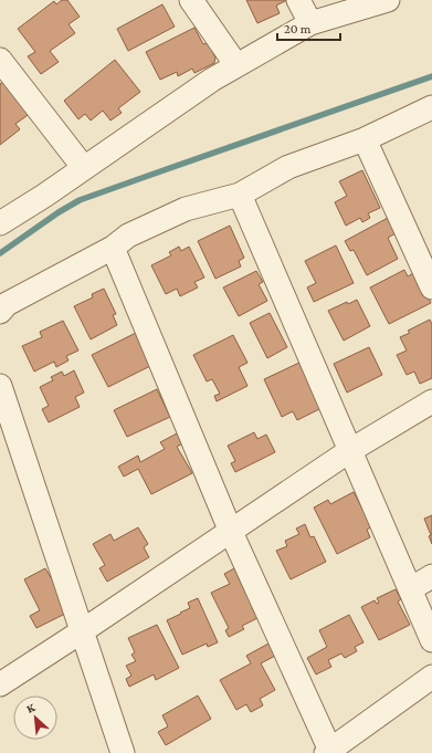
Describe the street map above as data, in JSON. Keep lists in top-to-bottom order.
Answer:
{
  "scale_bar": "20 m",
  "north": "top left"
}
